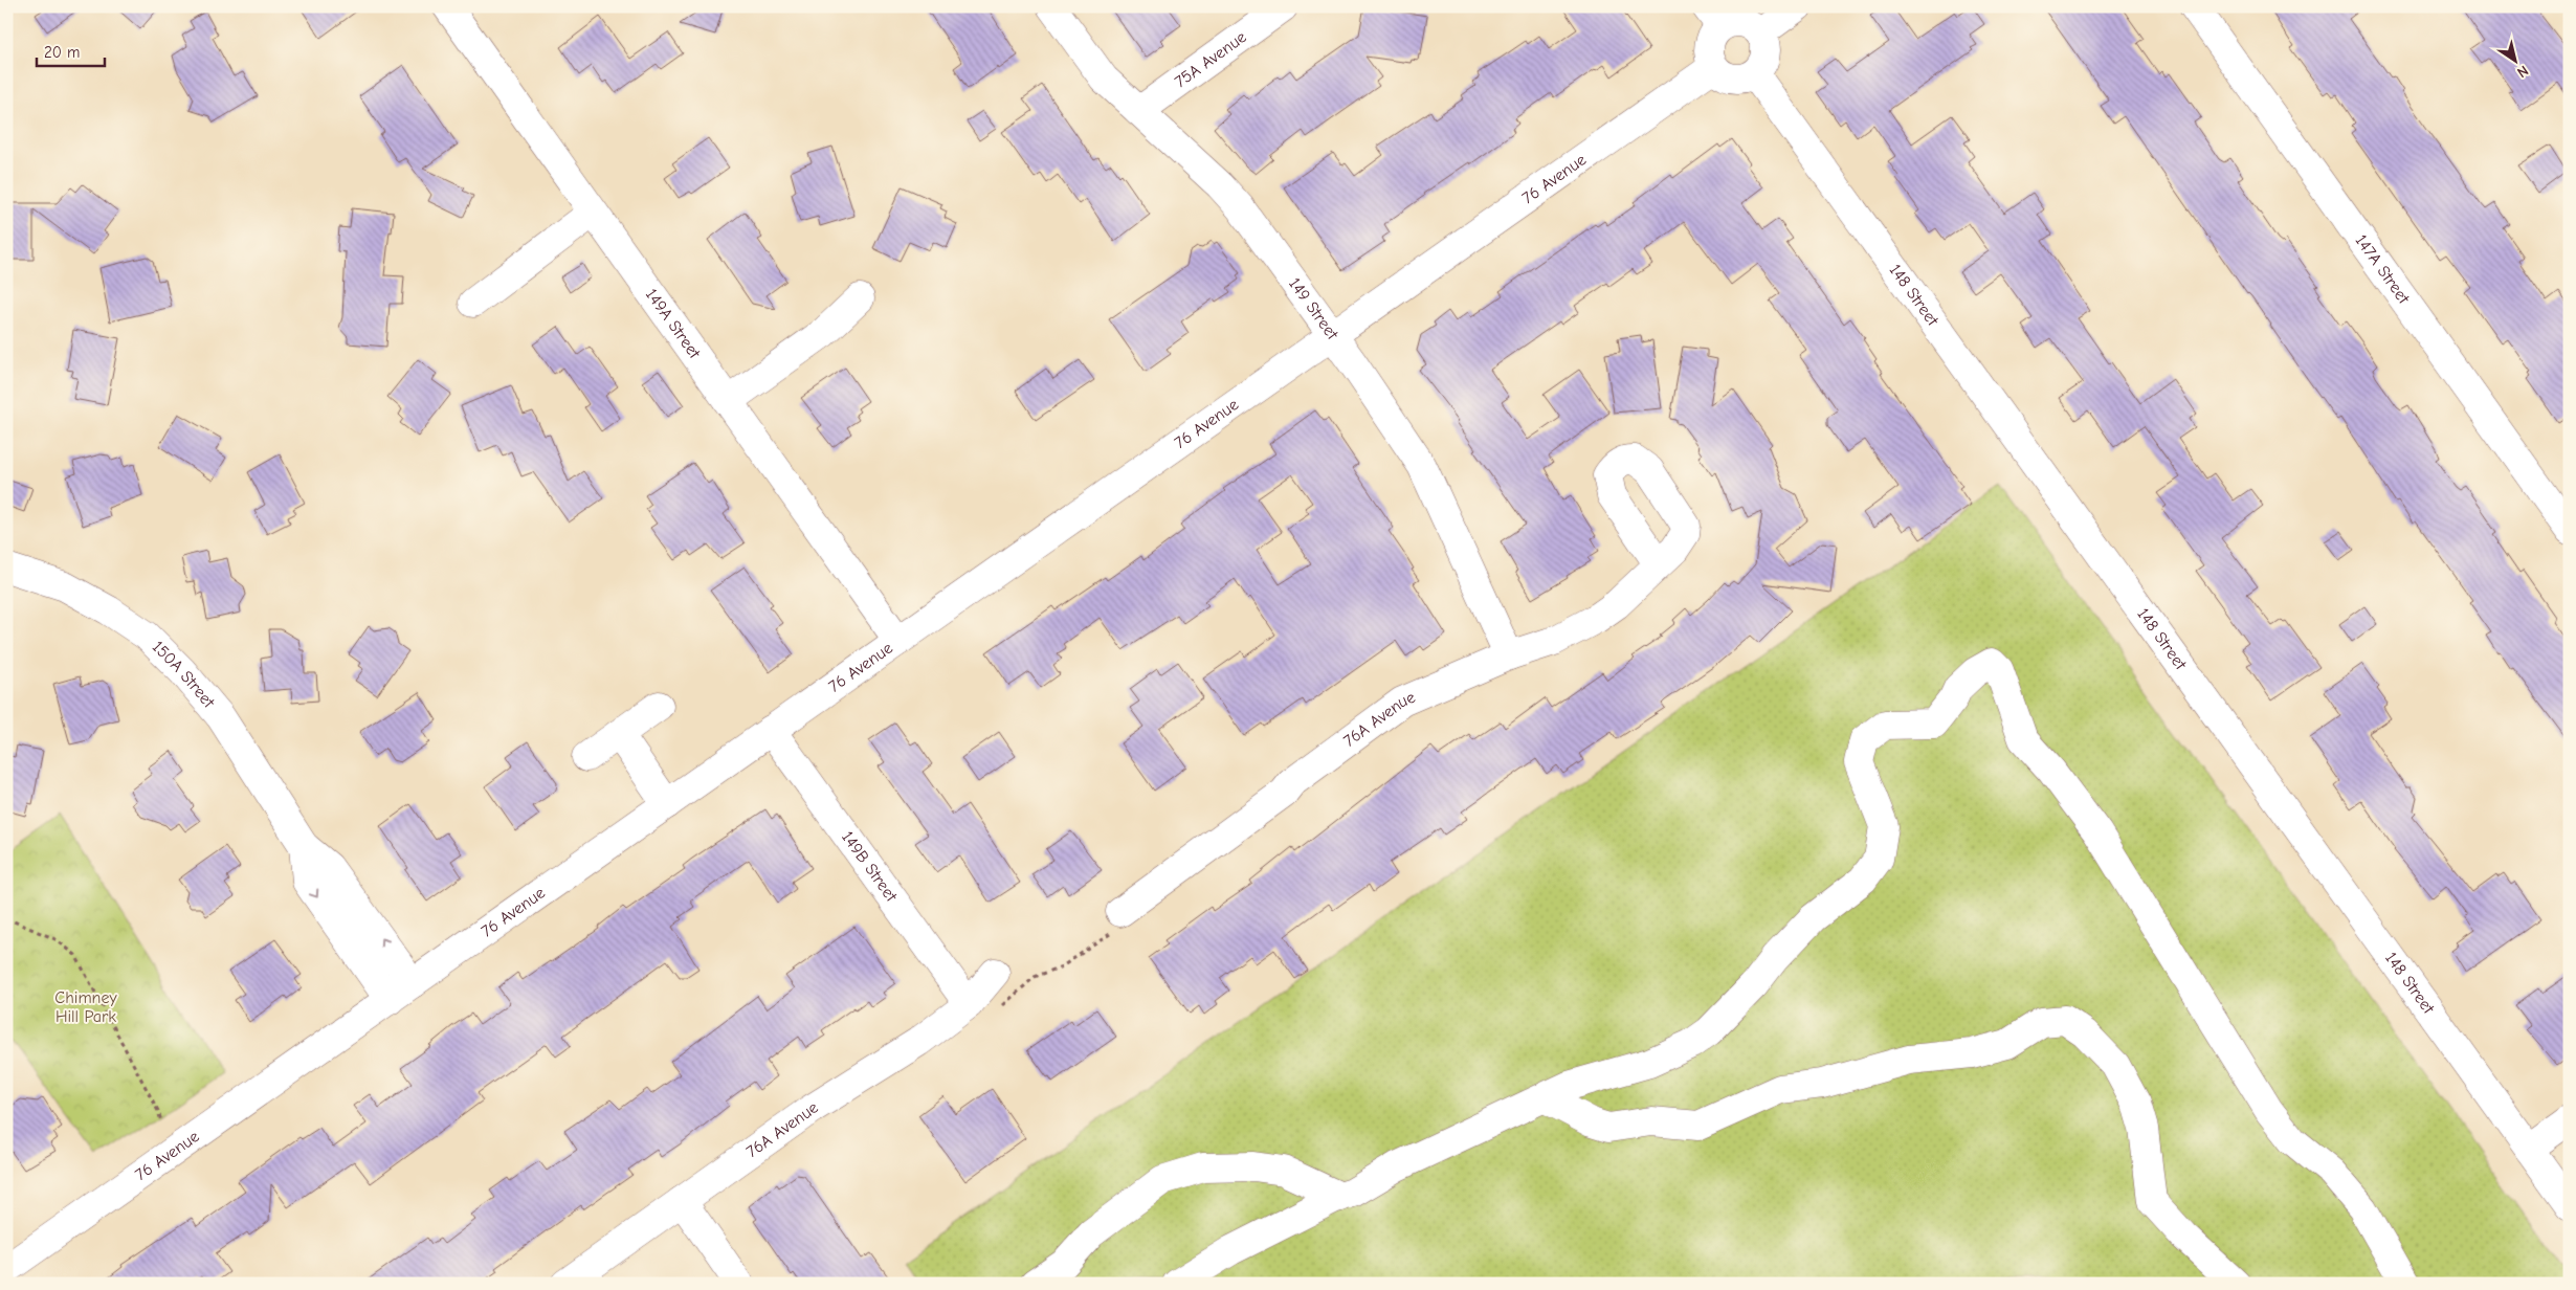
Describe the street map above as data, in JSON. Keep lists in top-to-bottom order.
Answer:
{
  "streets": {
    "street": [
      "75A Avenue",
      "76 Avenue",
      "147A Street",
      "148 Street",
      "149 Street",
      "149A Street",
      "150A Street",
      "76A Avenue",
      "149B Street"
    ]
  },
  "crossings": [
    ["75A Avenue", "149 Street"],
    ["76 Avenue", "148 Street"],
    ["76 Avenue", "149 Street"],
    ["76 Avenue", "149A Street"],
    ["76 Avenue", "150A Street"],
    ["76 Avenue", "149B Street"],
    ["149 Street", "76A Avenue"],
    ["76A Avenue", "149B Street"]
  ],
  "parks": ["Chimney Hill Park"],
  "scale_bar": "20 m",
  "north": "bottom right"
}
